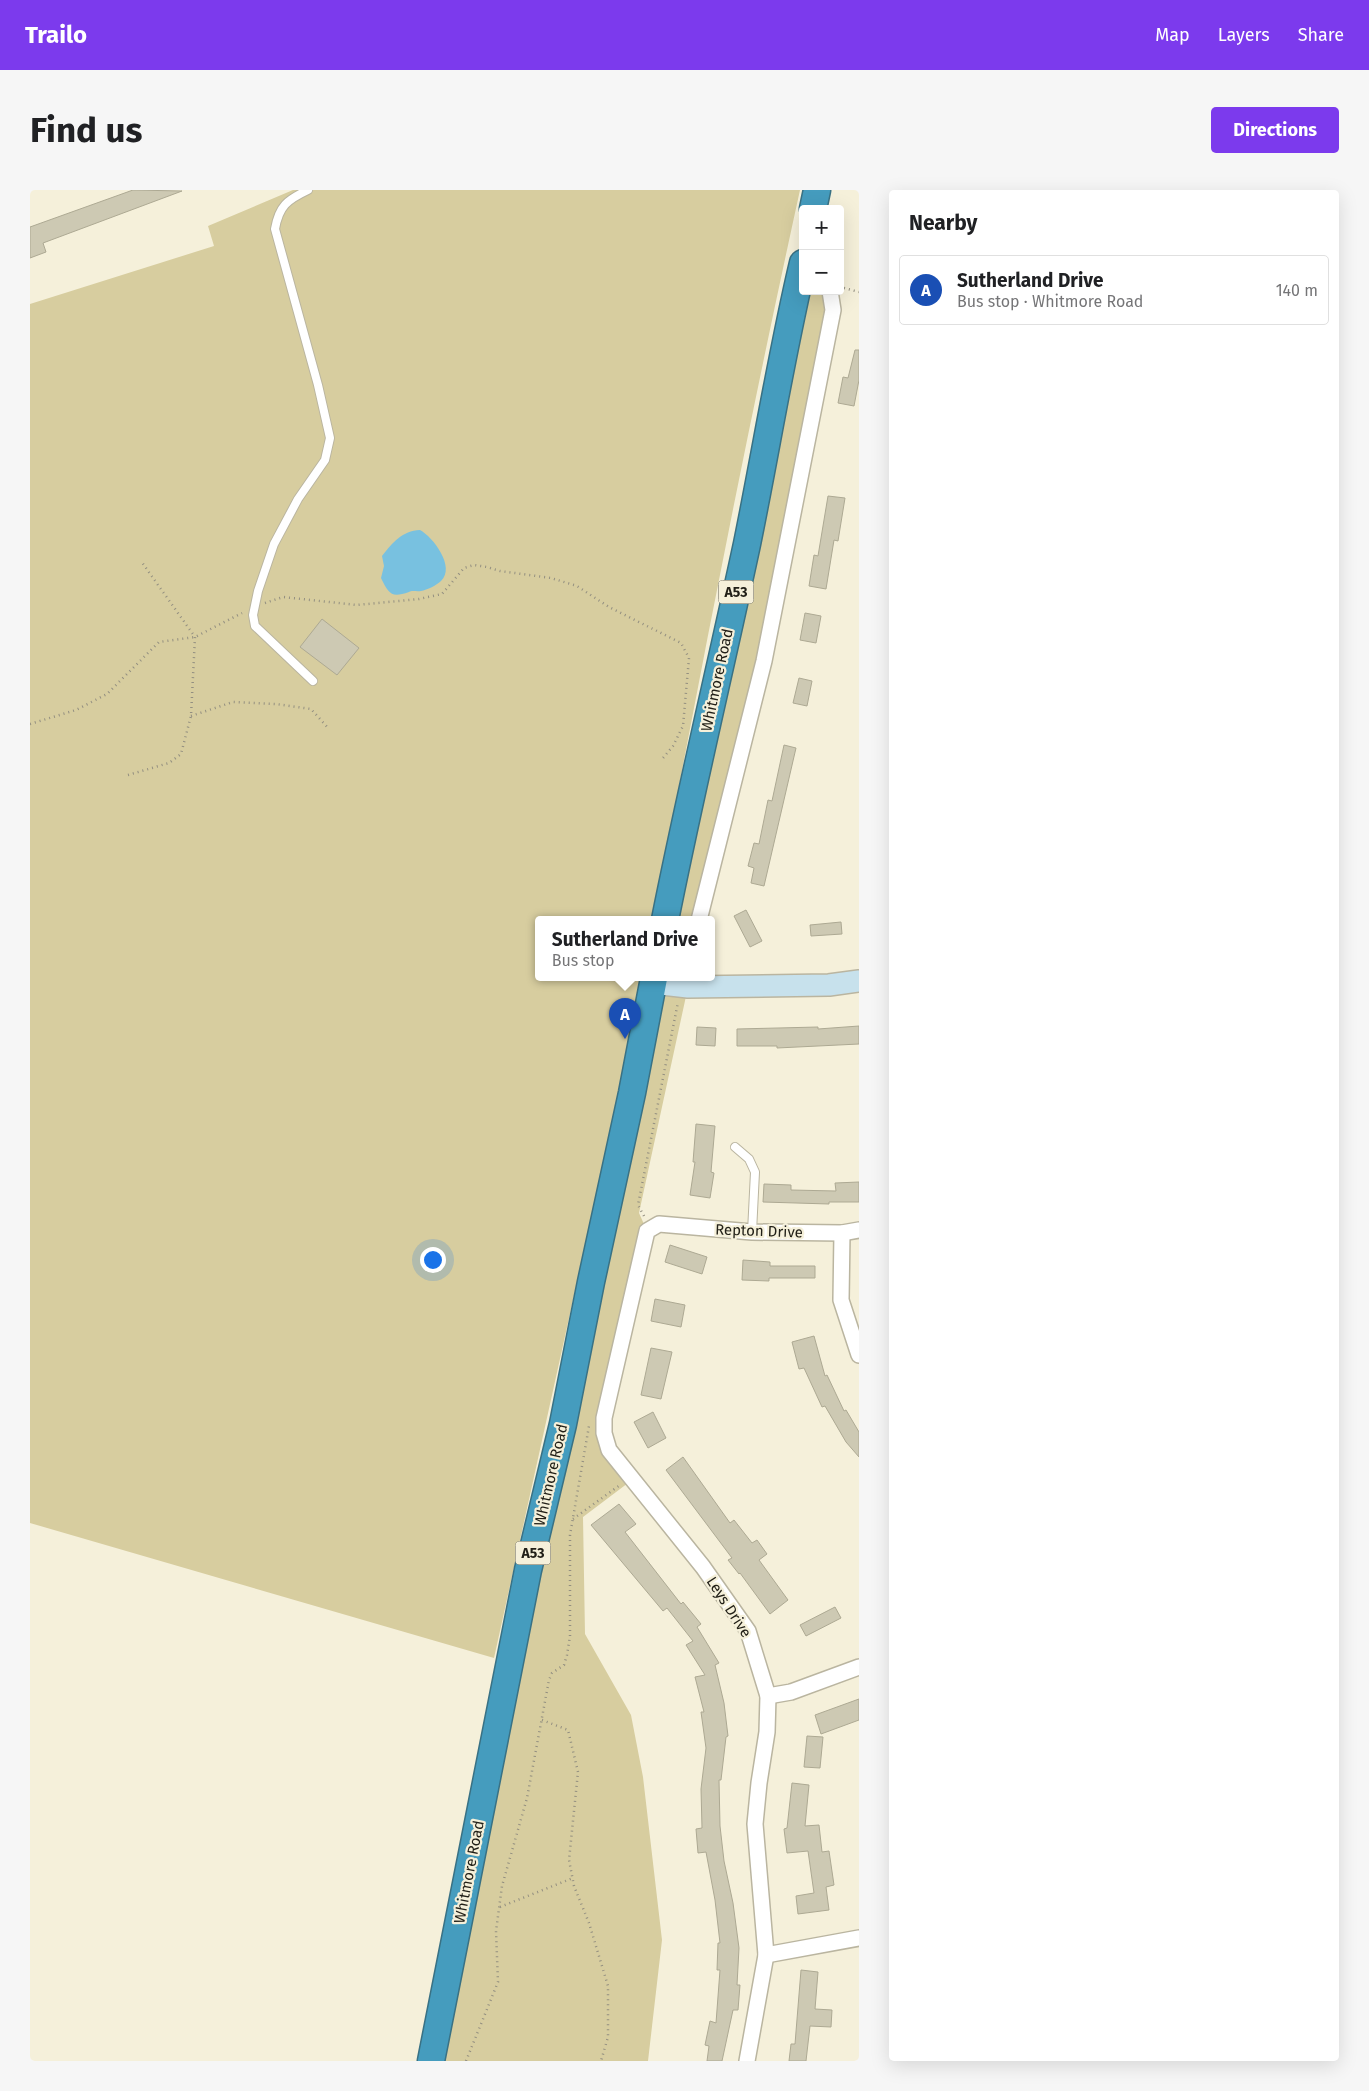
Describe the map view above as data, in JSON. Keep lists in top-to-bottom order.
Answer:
{
  "streets": {
    "highway": ["A53", "Whitmore Road"],
    "street": ["Repton Drive", "Leys Drive"]
  },
  "crossings": [
    ["Repton Drive", "Leys Drive"]
  ],
  "page": {
    "header": "Trailo",
    "nav": ["Map", "Layers", "Share"],
    "buttons": "Directions",
    "title": "Find us",
    "heading": "Nearby",
    "map_buttons": ["+", "−"],
    "list": [
      {
        "mark": "A",
        "name": "Sutherland Drive",
        "note": "Bus stop · Whitmore Road",
        "value": "140 m"
      }
    ],
    "popup": ["Sutherland Drive", "Bus stop"],
    "pins": "A"
  }
}
